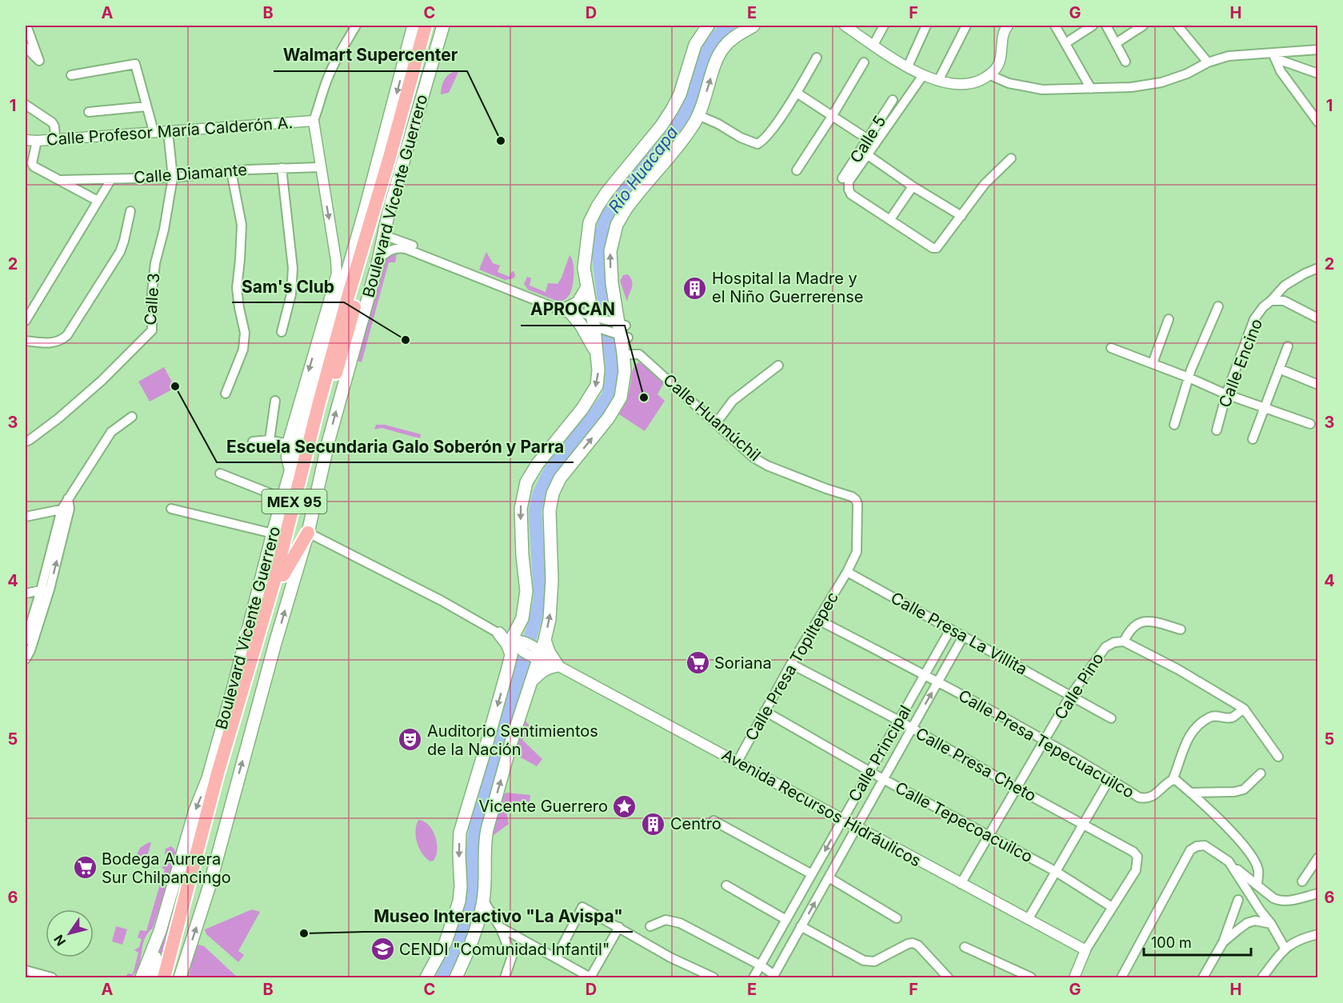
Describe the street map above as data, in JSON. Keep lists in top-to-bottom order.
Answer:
{
  "streets": {
    "highway": ["Boulevard Vicente Guerrero", "MEX 95"],
    "street": [
      "Calle Profesor María Calderón A.",
      "Calle 5",
      "Calle Diamante",
      "Calle 3",
      "Calle Encino",
      "Calle Huamúchil",
      "Calle Presa La Villita",
      "Calle Presa Topiltepec",
      "Calle Pino",
      "Calle Presa Tepecuacuilco",
      "Calle Principal",
      "Calle Presa Cheto",
      "Avenida Recursos Hidráulicos",
      "Calle Tepecoacuilco"
    ]
  },
  "crossings": [
    ["Calle Profesor María Calderón A.", "Calle 3"],
    ["Calle Diamante", "Calle 3"],
    ["Calle Huamúchil", "Calle Presa Topiltepec"],
    ["Calle Presa La Villita", "Calle Presa Topiltepec"],
    ["Calle Presa La Villita", "Calle Pino"],
    ["Calle Presa La Villita", "Calle Principal"],
    ["Calle Presa Topiltepec", "Calle Presa Tepecuacuilco"],
    ["Calle Presa Topiltepec", "Calle Presa Cheto"],
    ["Calle Presa Topiltepec", "Avenida Recursos Hidráulicos"],
    ["Calle Presa Topiltepec", "Calle Tepecoacuilco"],
    ["Calle Pino", "Calle Presa Tepecuacuilco"],
    ["Calle Pino", "Calle Presa Cheto"],
    ["Calle Pino", "Avenida Recursos Hidráulicos"],
    ["Calle Pino", "Calle Tepecoacuilco"],
    ["Calle Presa Tepecuacuilco", "Calle Principal"],
    ["Calle Principal", "Calle Presa Cheto"],
    ["Calle Principal", "Avenida Recursos Hidráulicos"],
    ["Calle Principal", "Calle Tepecoacuilco"],
    ["Calle Presa Cheto", "Calle Tepecoacuilco"]
  ],
  "water": ["Río Huacapa"],
  "places": {
    "other": [
      "Walmart Supercenter",
      "Sam's Club",
      "Escuela Secundaria Galo Soberón y Parra",
      "APROCAN",
      "Museo Interactivo \"La Avispa\""
    ],
    "building": ["Hospital la Madre y el Niño Guerrerense", "Centro"],
    "supermarket": ["Soriana", "Bodega Aurrera Sur Chilpancingo"],
    "theatre": ["Auditorio Sentimientos de la Nación"],
    "place": ["Vicente Guerrero"],
    "school or university": ["CENDI \"Comunidad Infantil\""]
  },
  "scale_bar": "100 m",
  "north": "bottom left",
  "grid": {
    "columns": [
      "A",
      "B",
      "C",
      "D",
      "E",
      "F",
      "G",
      "H"
    ],
    "rows": [
      "1",
      "2",
      "3",
      "4",
      "5",
      "6"
    ]
  }
}
